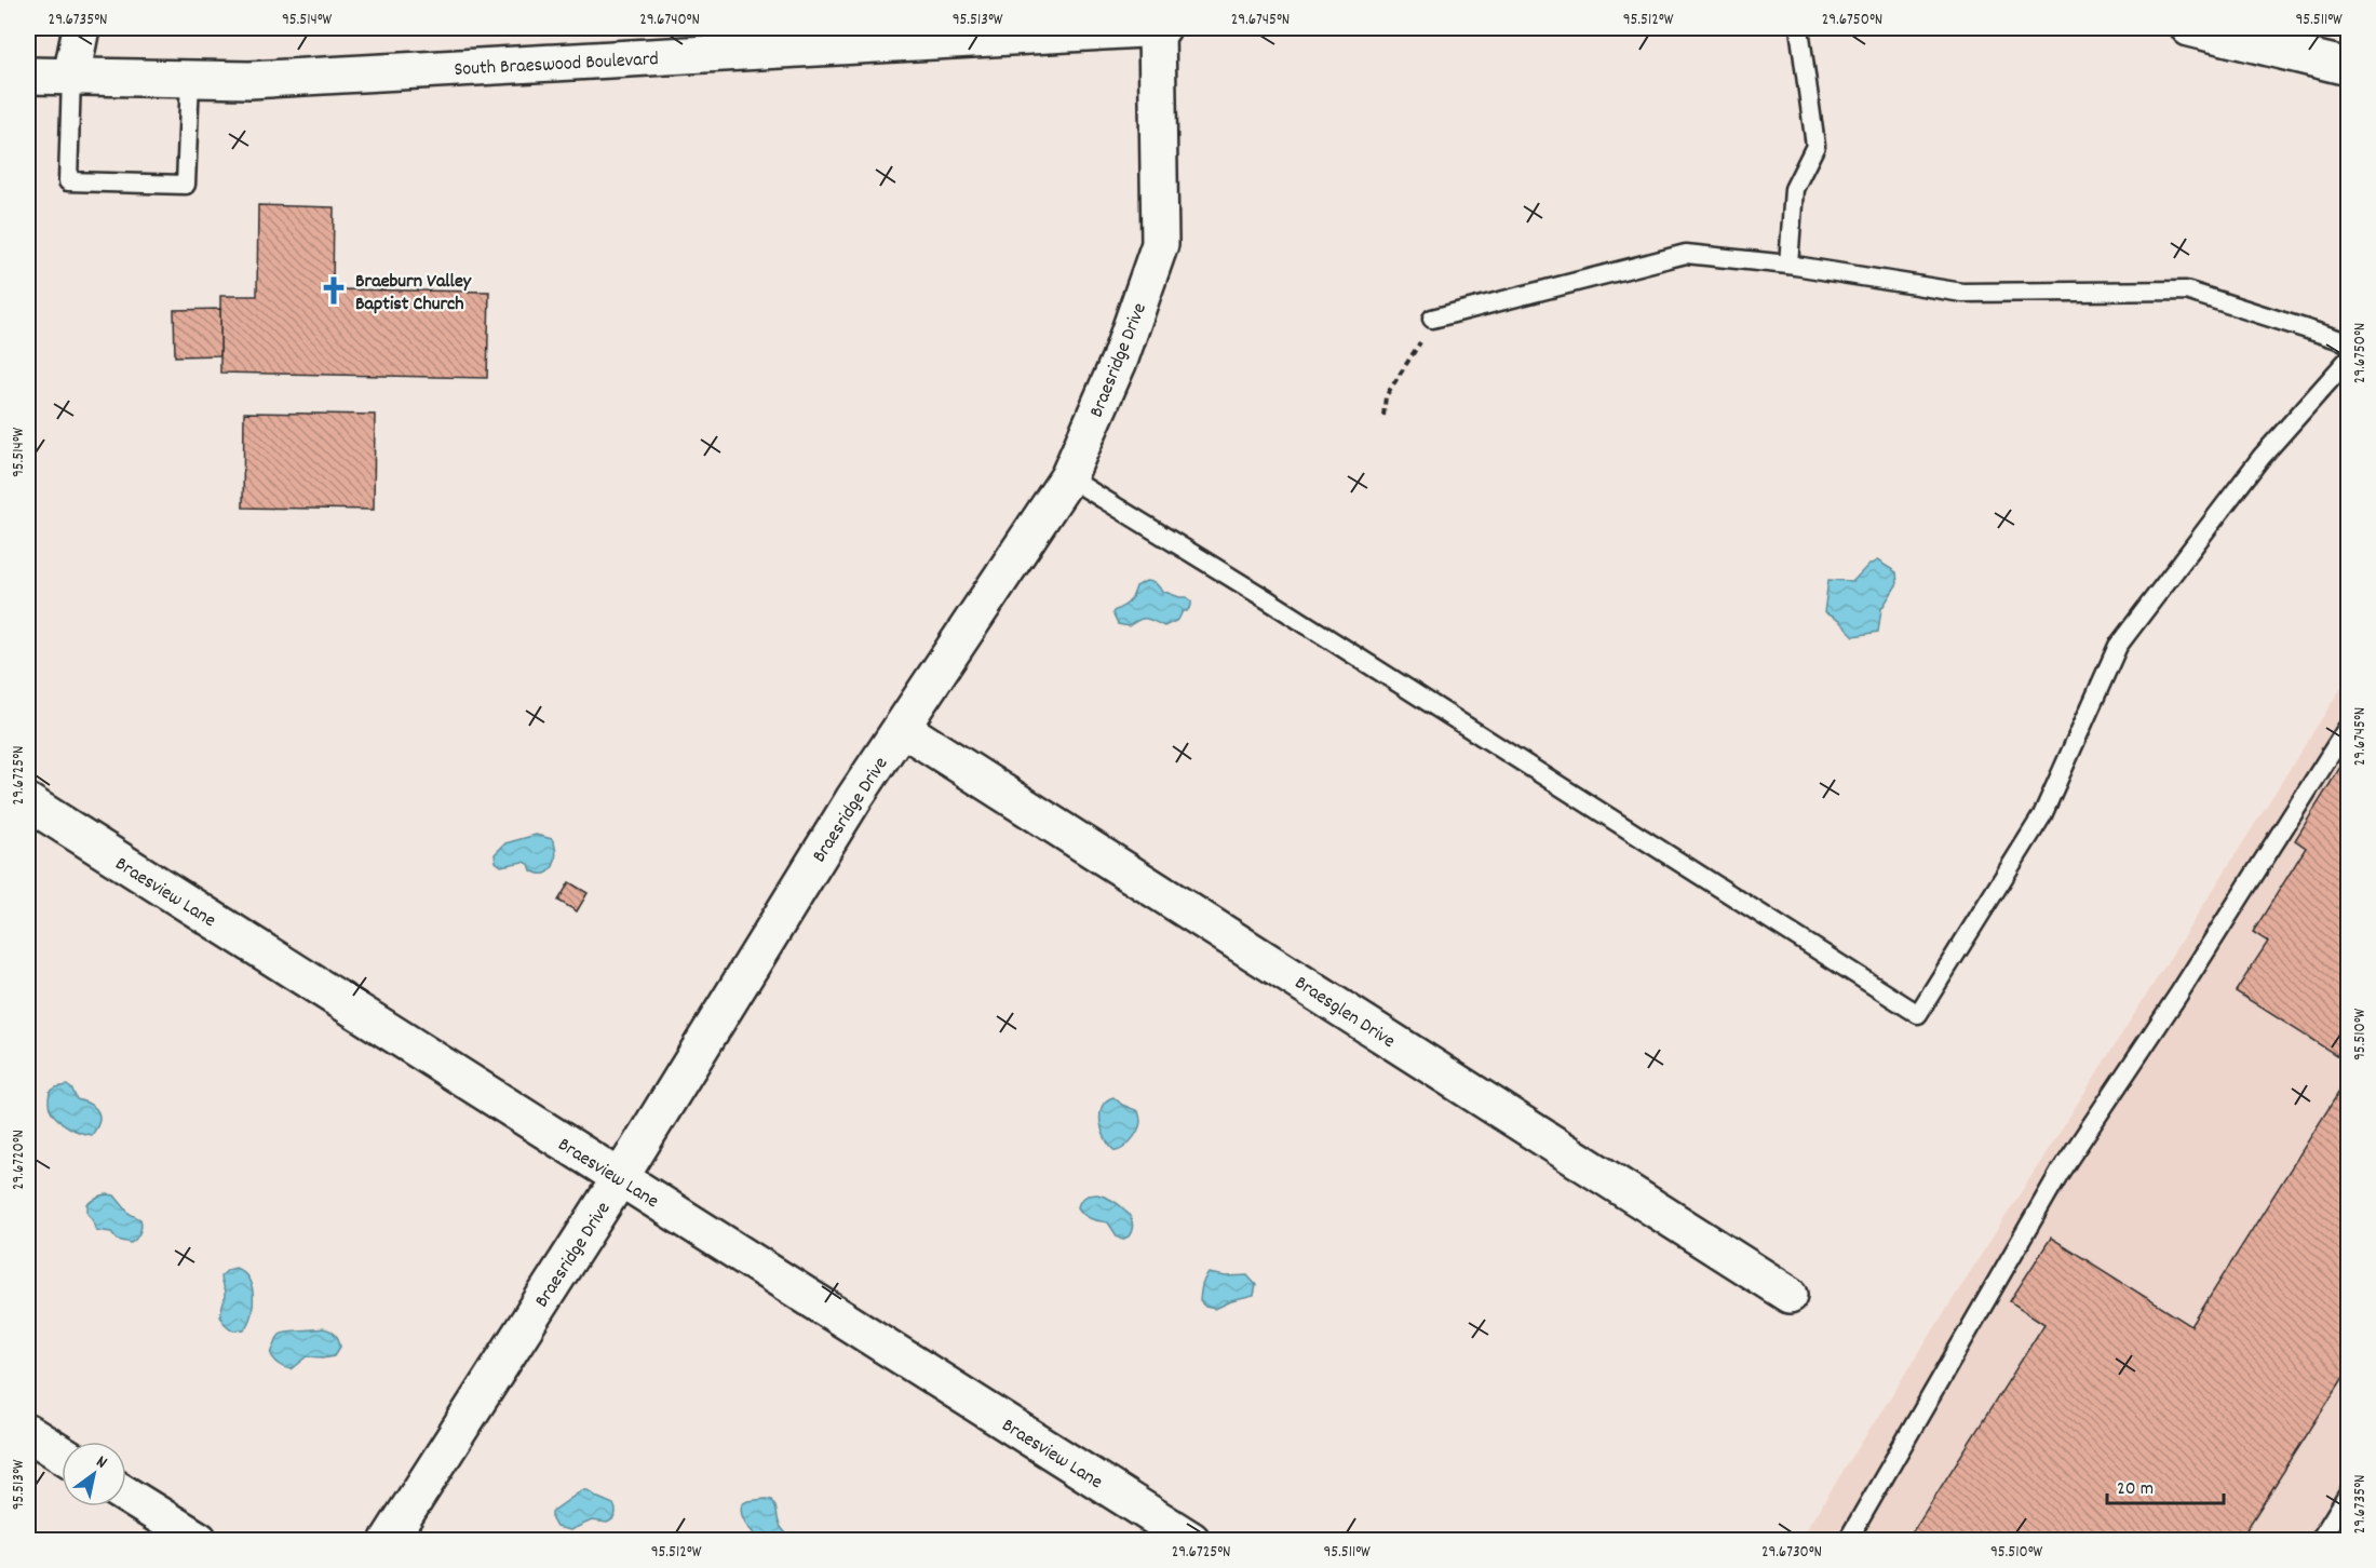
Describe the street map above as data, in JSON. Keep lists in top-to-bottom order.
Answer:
{
  "streets": {
    "street": [
      "South Braeswood Boulevard",
      "Braesridge Drive",
      "Braesview Lane",
      "Braesglen Drive"
    ]
  },
  "crossings": [
    ["South Braeswood Boulevard", "Braesridge Drive"],
    ["Braesridge Drive", "Braesview Lane"],
    ["Braesridge Drive", "Braesglen Drive"]
  ],
  "places": {
    "church": ["Braeburn Valley Baptist Church"]
  },
  "scale_bar": "20 m",
  "north": "top right",
  "coordinates": [
    "29.6735°N",
    "95.514°W",
    "29.6740°N",
    "95.513°W",
    "29.6745°N",
    "95.512°W",
    "29.6750°N",
    "95.511°W",
    "29.6725°N",
    "95.510°W",
    "29.6720°N",
    "29.6730°N"
  ]
}
